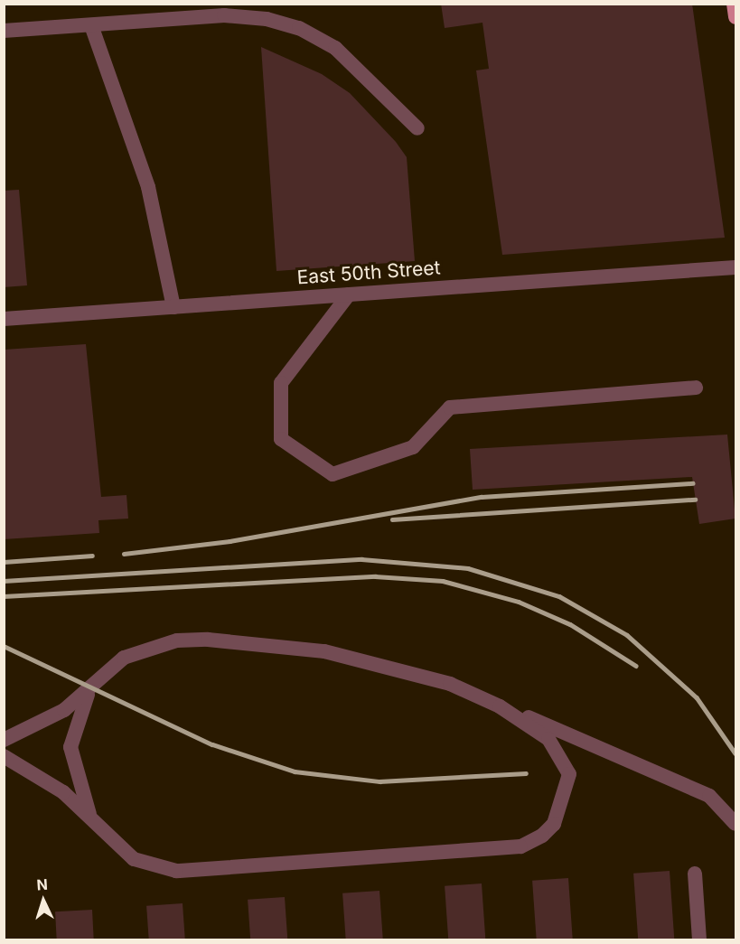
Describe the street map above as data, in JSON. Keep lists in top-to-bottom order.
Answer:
{
  "streets": {
    "street": ["East 50th Street"]
  },
  "north": "top"
}
